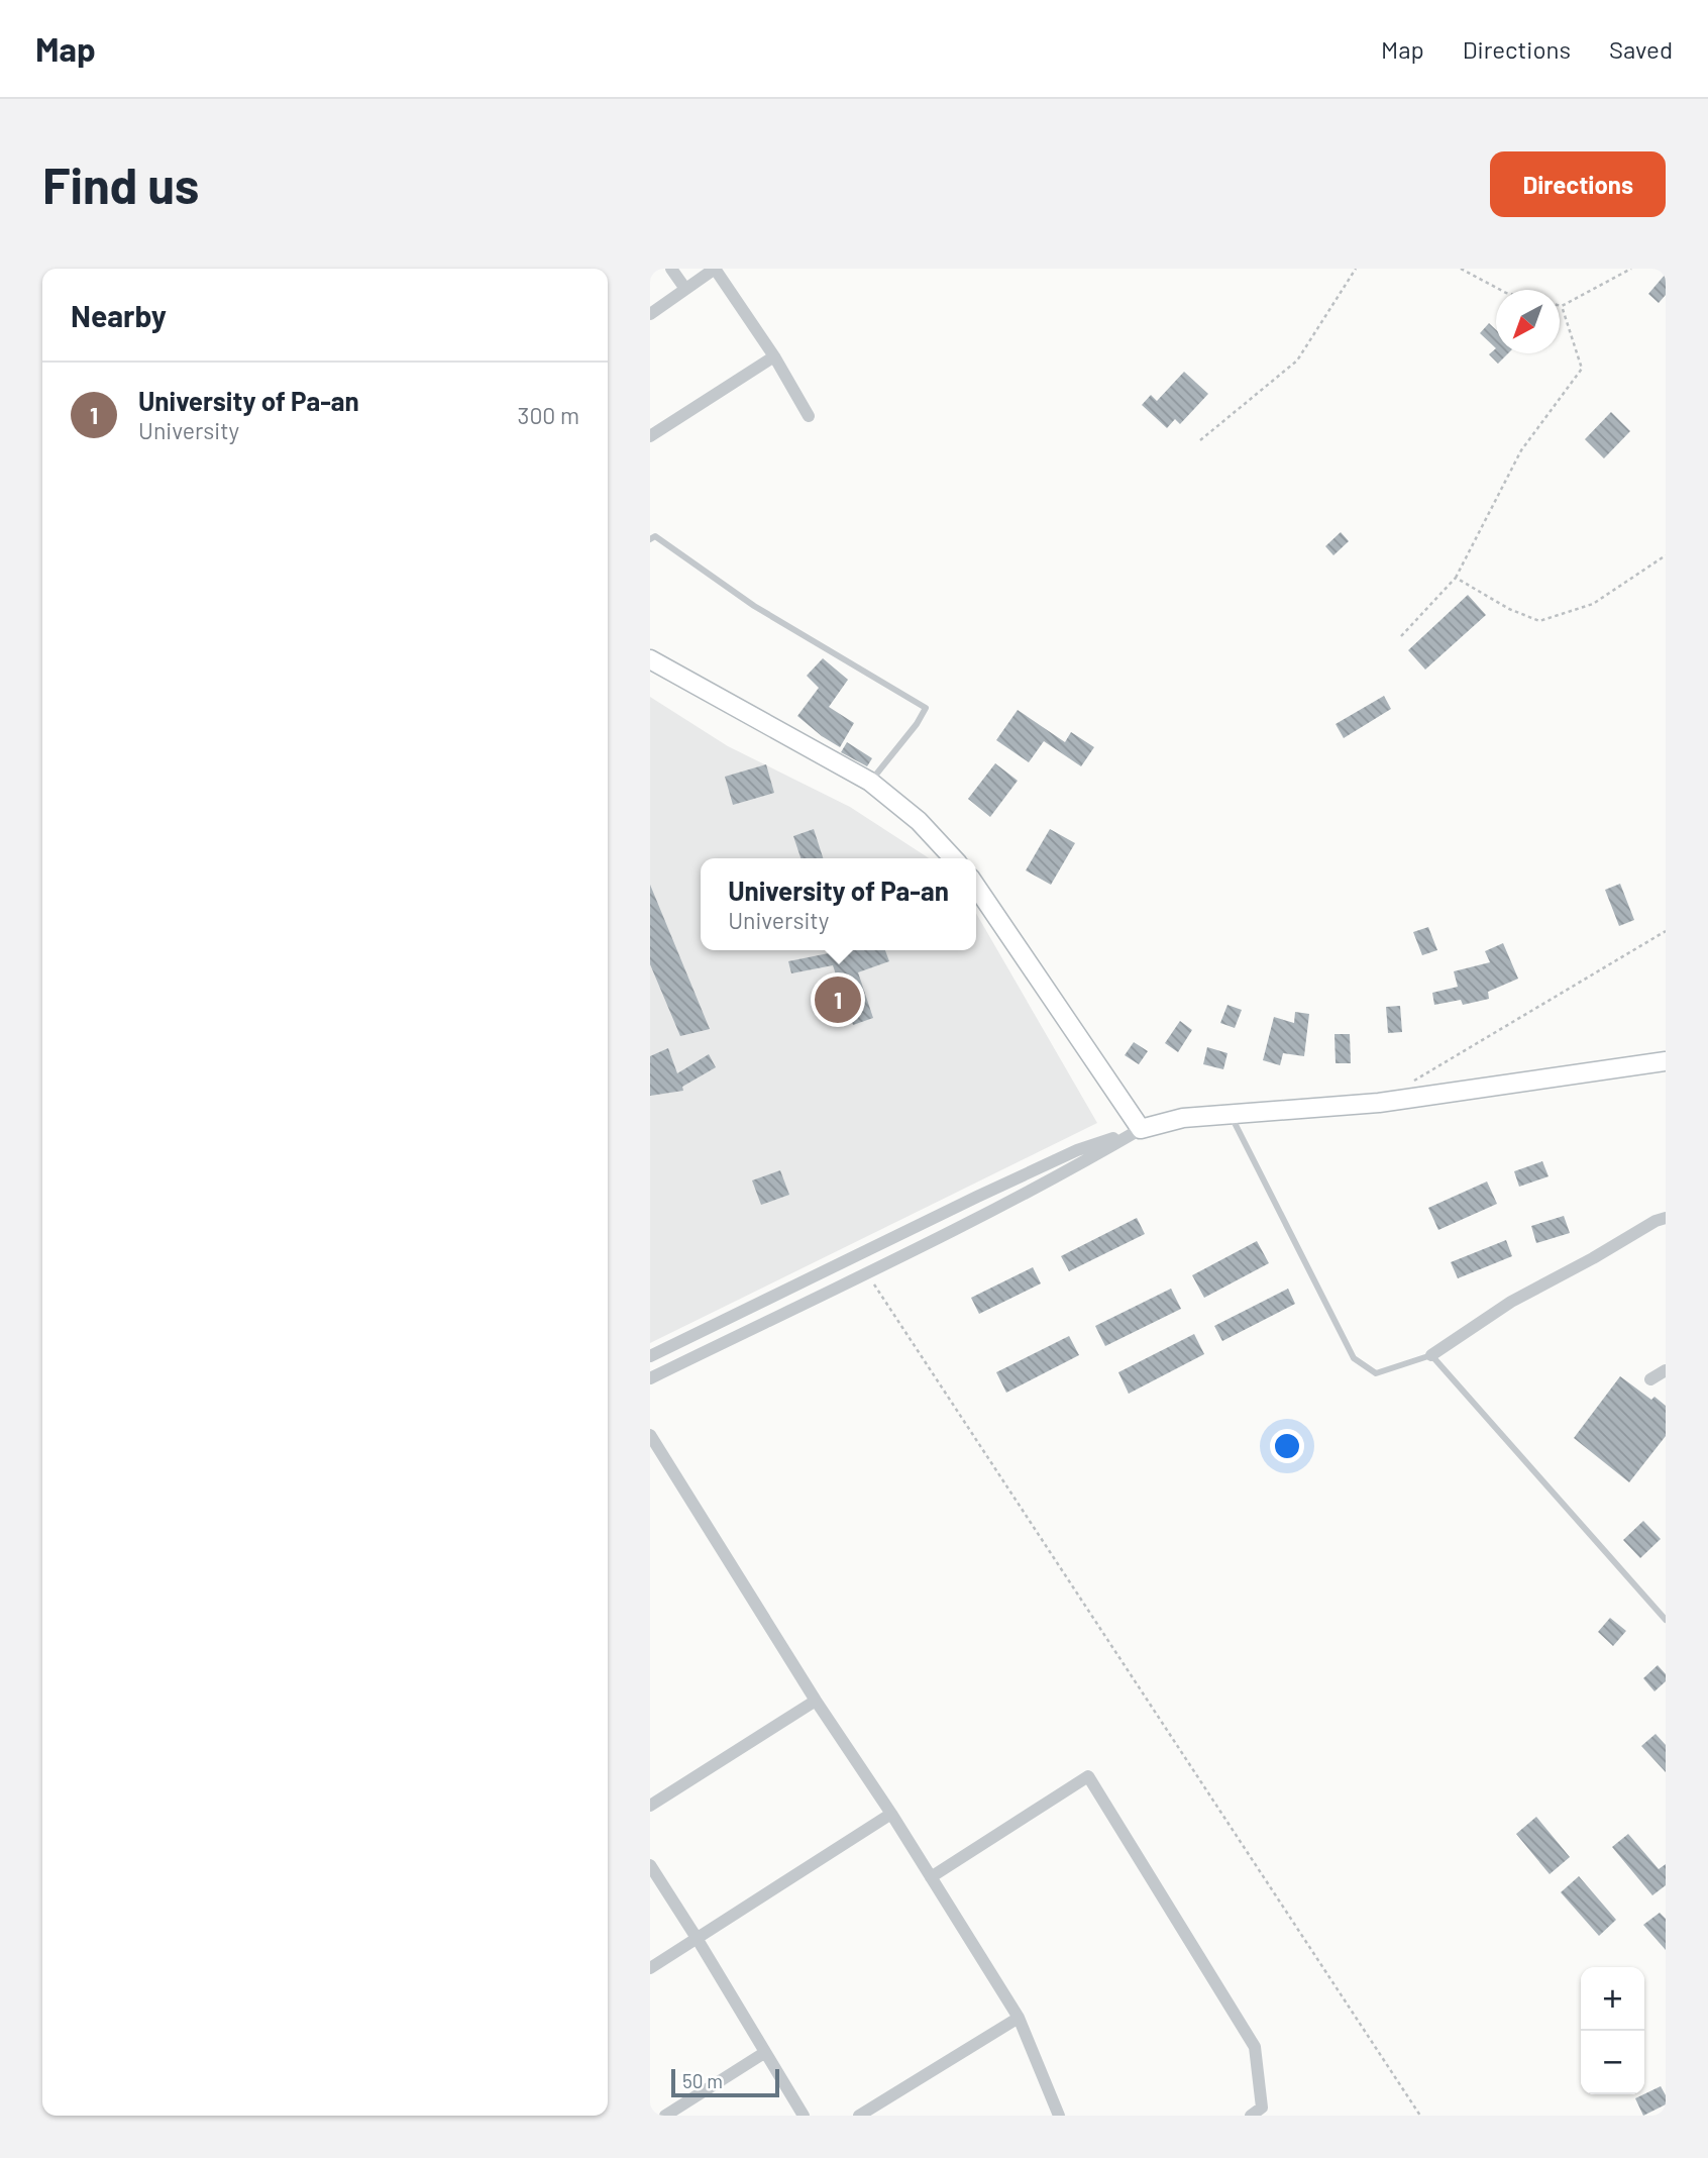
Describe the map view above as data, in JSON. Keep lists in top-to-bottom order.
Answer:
{
  "scale_bar": "50 m",
  "north": "bottom left",
  "page": {
    "header": "Map",
    "nav": ["Map", "Directions", "Saved"],
    "buttons": "Directions",
    "title": "Find us",
    "heading": "Nearby",
    "list": [
      {
        "mark": "1",
        "name": "University of Pa-an",
        "note": "University",
        "value": "300 m"
      }
    ],
    "popup": ["University of Pa-an", "University"],
    "pins": "1",
    "map_buttons": ["+", "−"],
    "scale": "50 m"
  }
}
